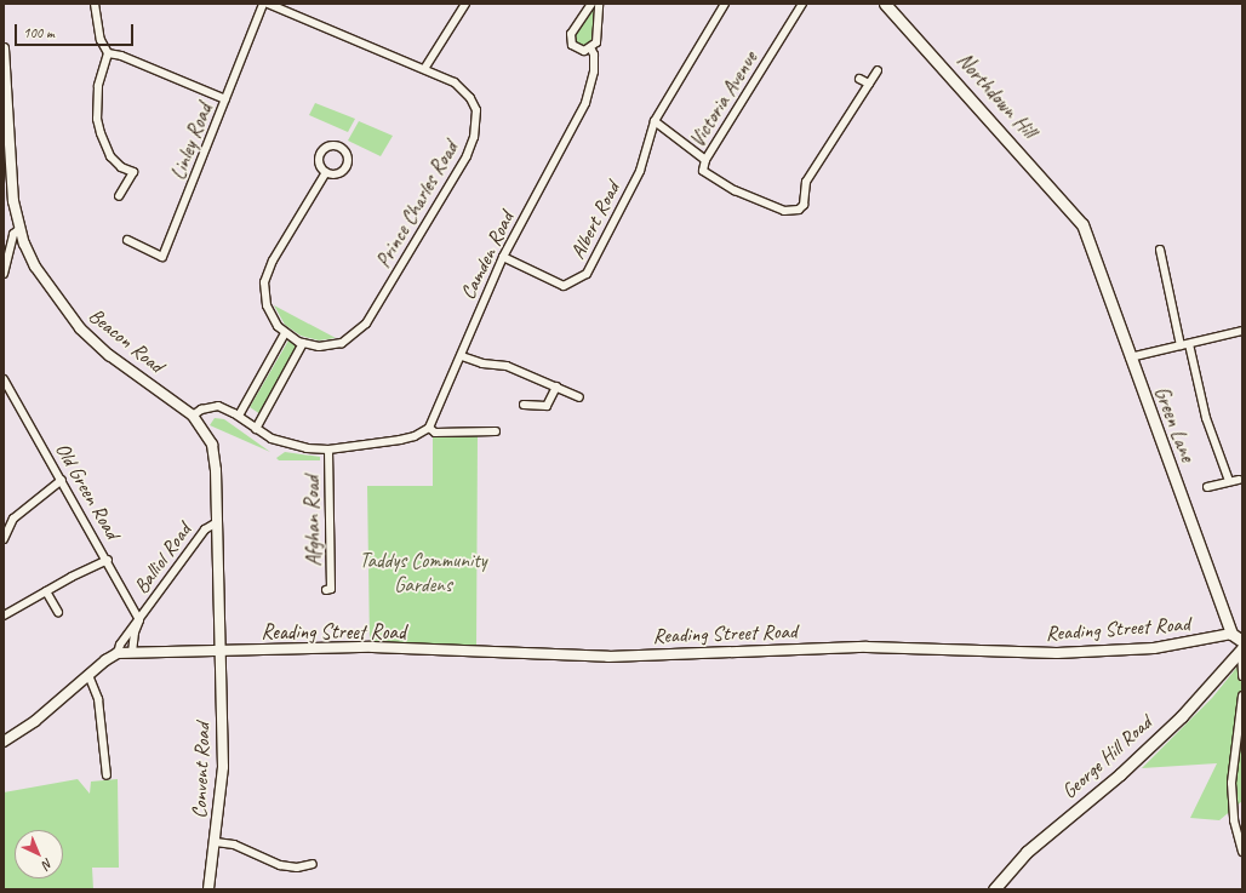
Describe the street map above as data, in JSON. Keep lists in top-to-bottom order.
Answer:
{
  "streets": {
    "main road": ["Northdown Hill", "Green Lane", "George Hill Road"],
    "street": [
      "Victoria Avenue",
      "Linley Road",
      "Prince Charles Road",
      "Albert Road",
      "Camden Road",
      "Beacon Road",
      "Old Green Road",
      "Afghan Road",
      "Balliol Road",
      "Reading Street Road",
      "Convent Road"
    ]
  },
  "crossings": [
    ["Northdown Hill", "Green Lane"],
    ["Albert Road", "Camden Road"],
    ["Beacon Road", "Balliol Road"],
    ["Beacon Road", "Reading Street Road"],
    ["Beacon Road", "Convent Road"],
    ["Green Lane", "Reading Street Road"],
    ["Old Green Road", "Balliol Road"],
    ["Balliol Road", "Reading Street Road"],
    ["Reading Street Road", "Convent Road"]
  ],
  "parks": ["Taddys Community Gardens"],
  "scale_bar": "100 m",
  "north": "bottom right"
}
